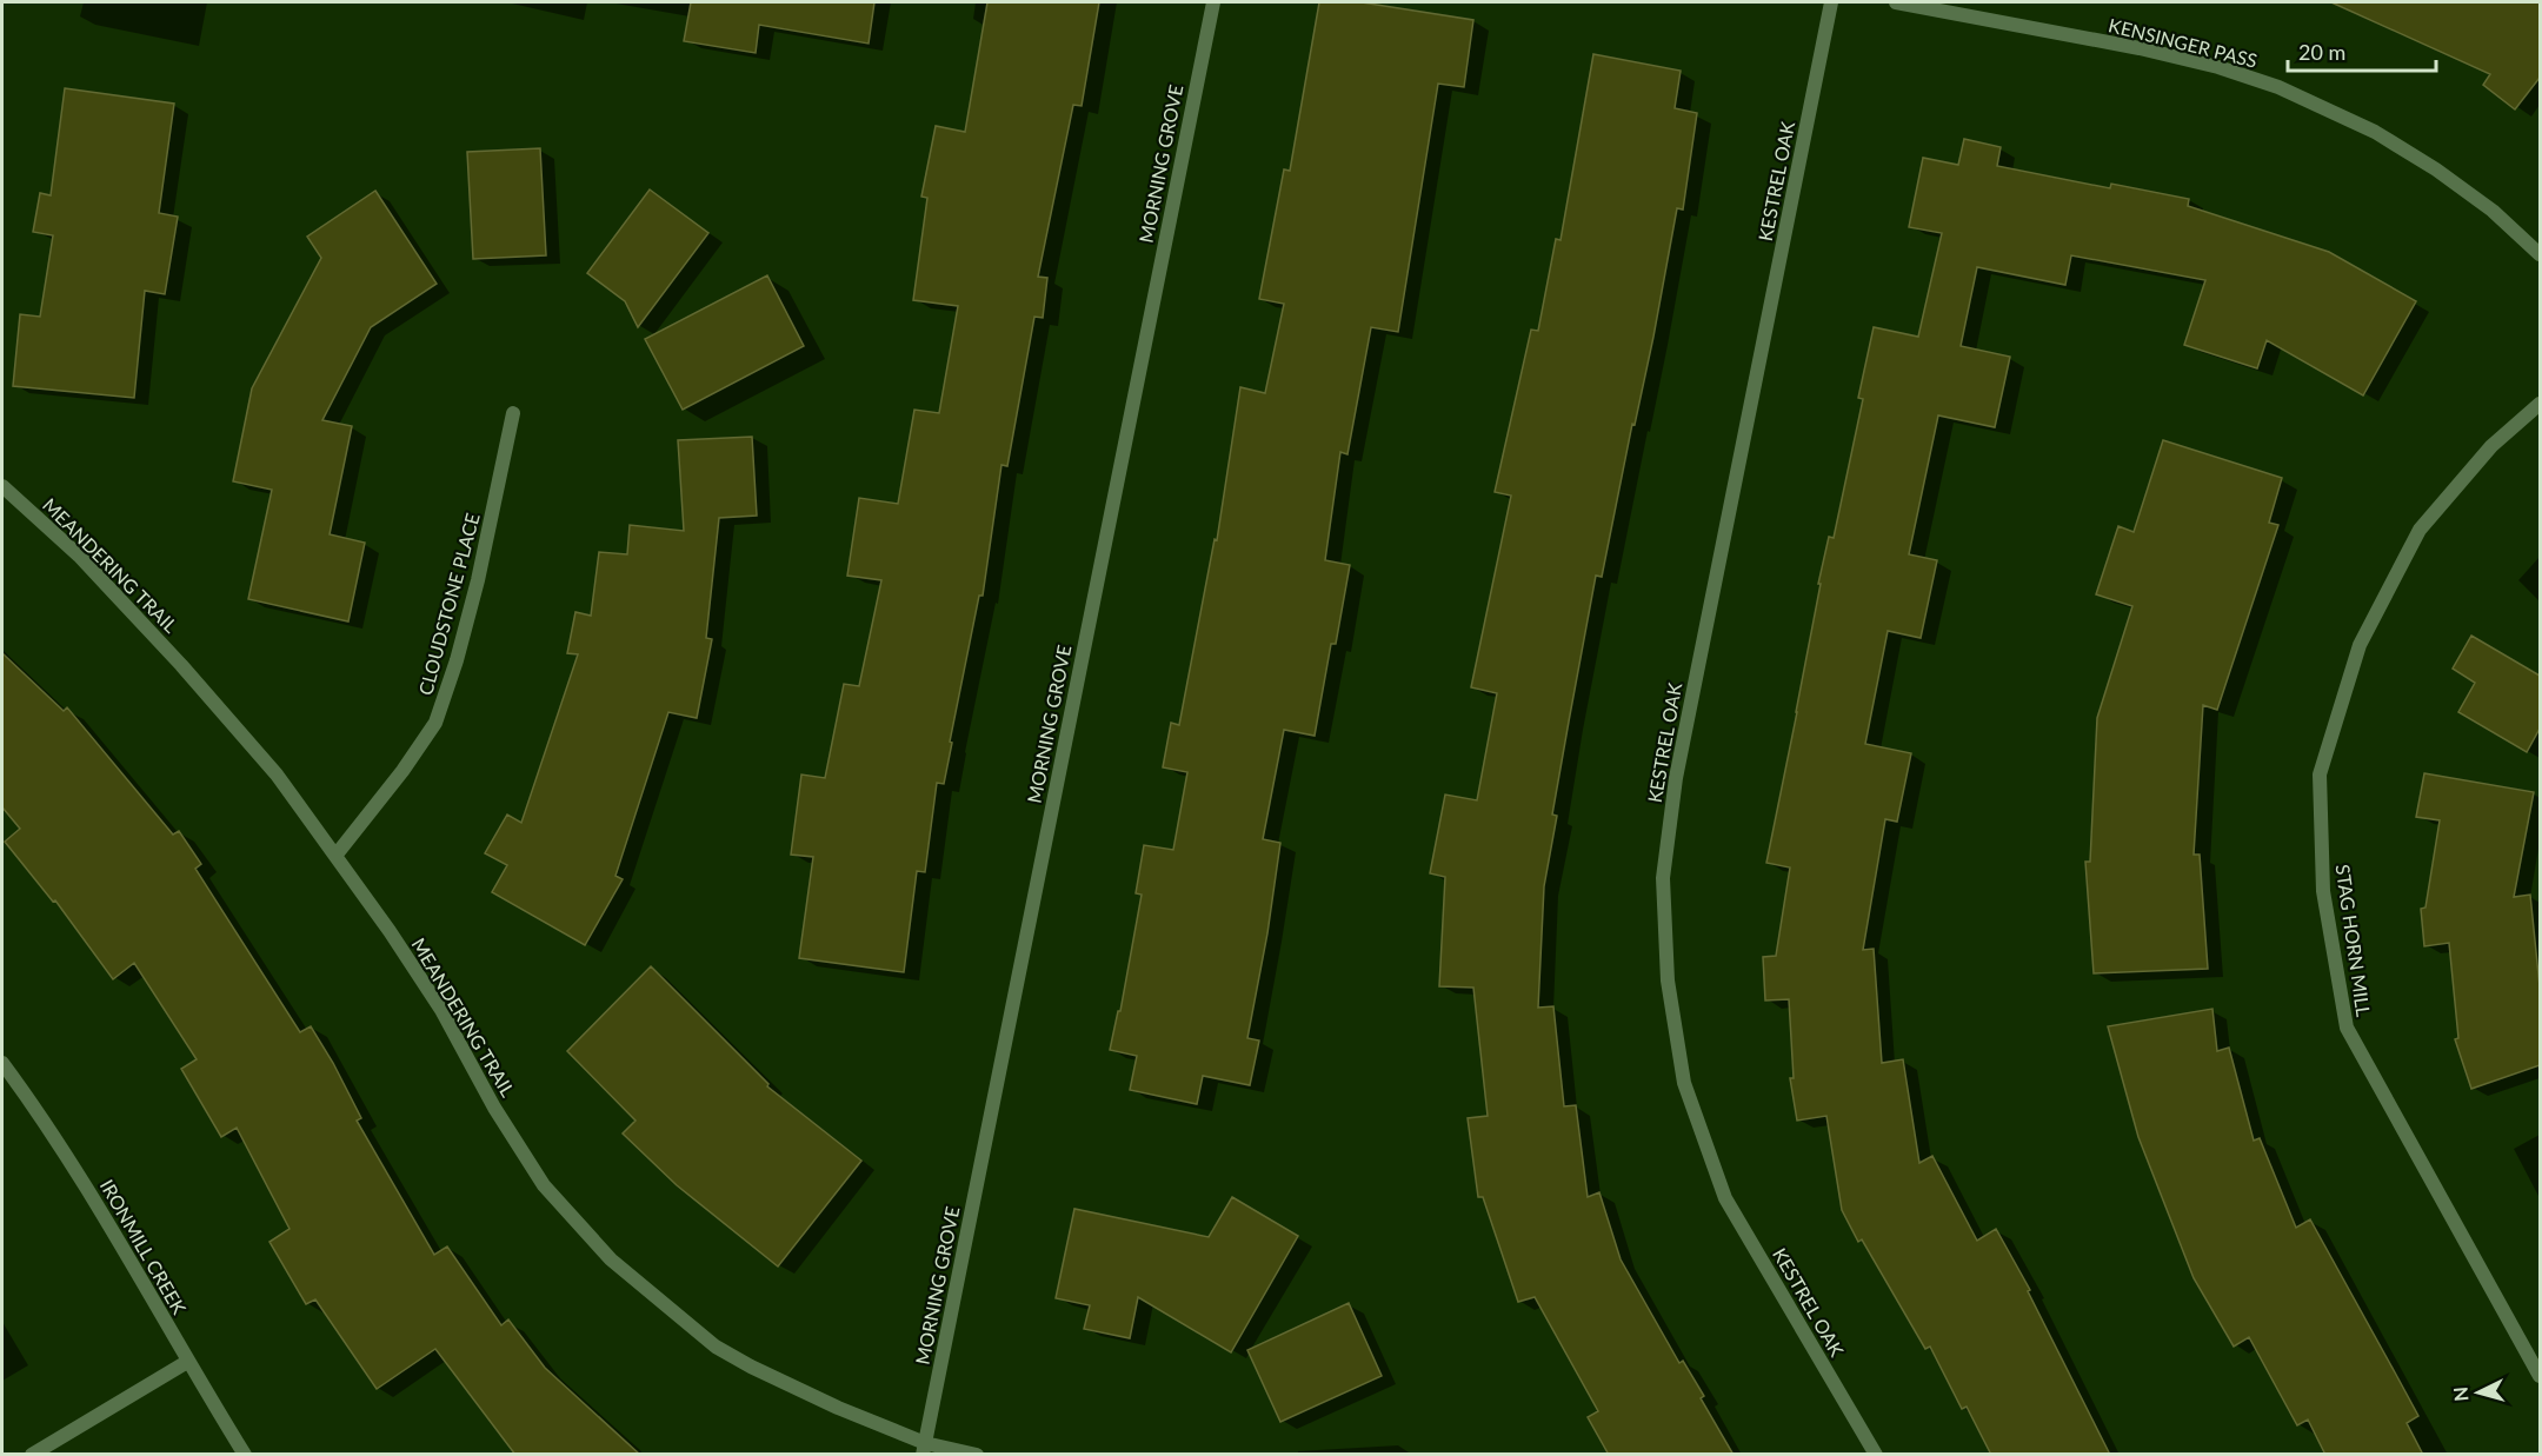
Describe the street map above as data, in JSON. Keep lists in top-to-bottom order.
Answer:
{
  "streets": {
    "street": [
      "KENSINGER PASS",
      "MORNING GROVE",
      "KESTREL OAK",
      "MEANDERING TRAIL",
      "CLOUDSTONE PLACE",
      "STAG HORN MILL",
      "IRONMILL CREEK"
    ]
  },
  "crossings": [
    ["MORNING GROVE", "MEANDERING TRAIL"],
    ["MEANDERING TRAIL", "CLOUDSTONE PLACE"]
  ],
  "scale_bar": "20 m",
  "north": "left"
}
